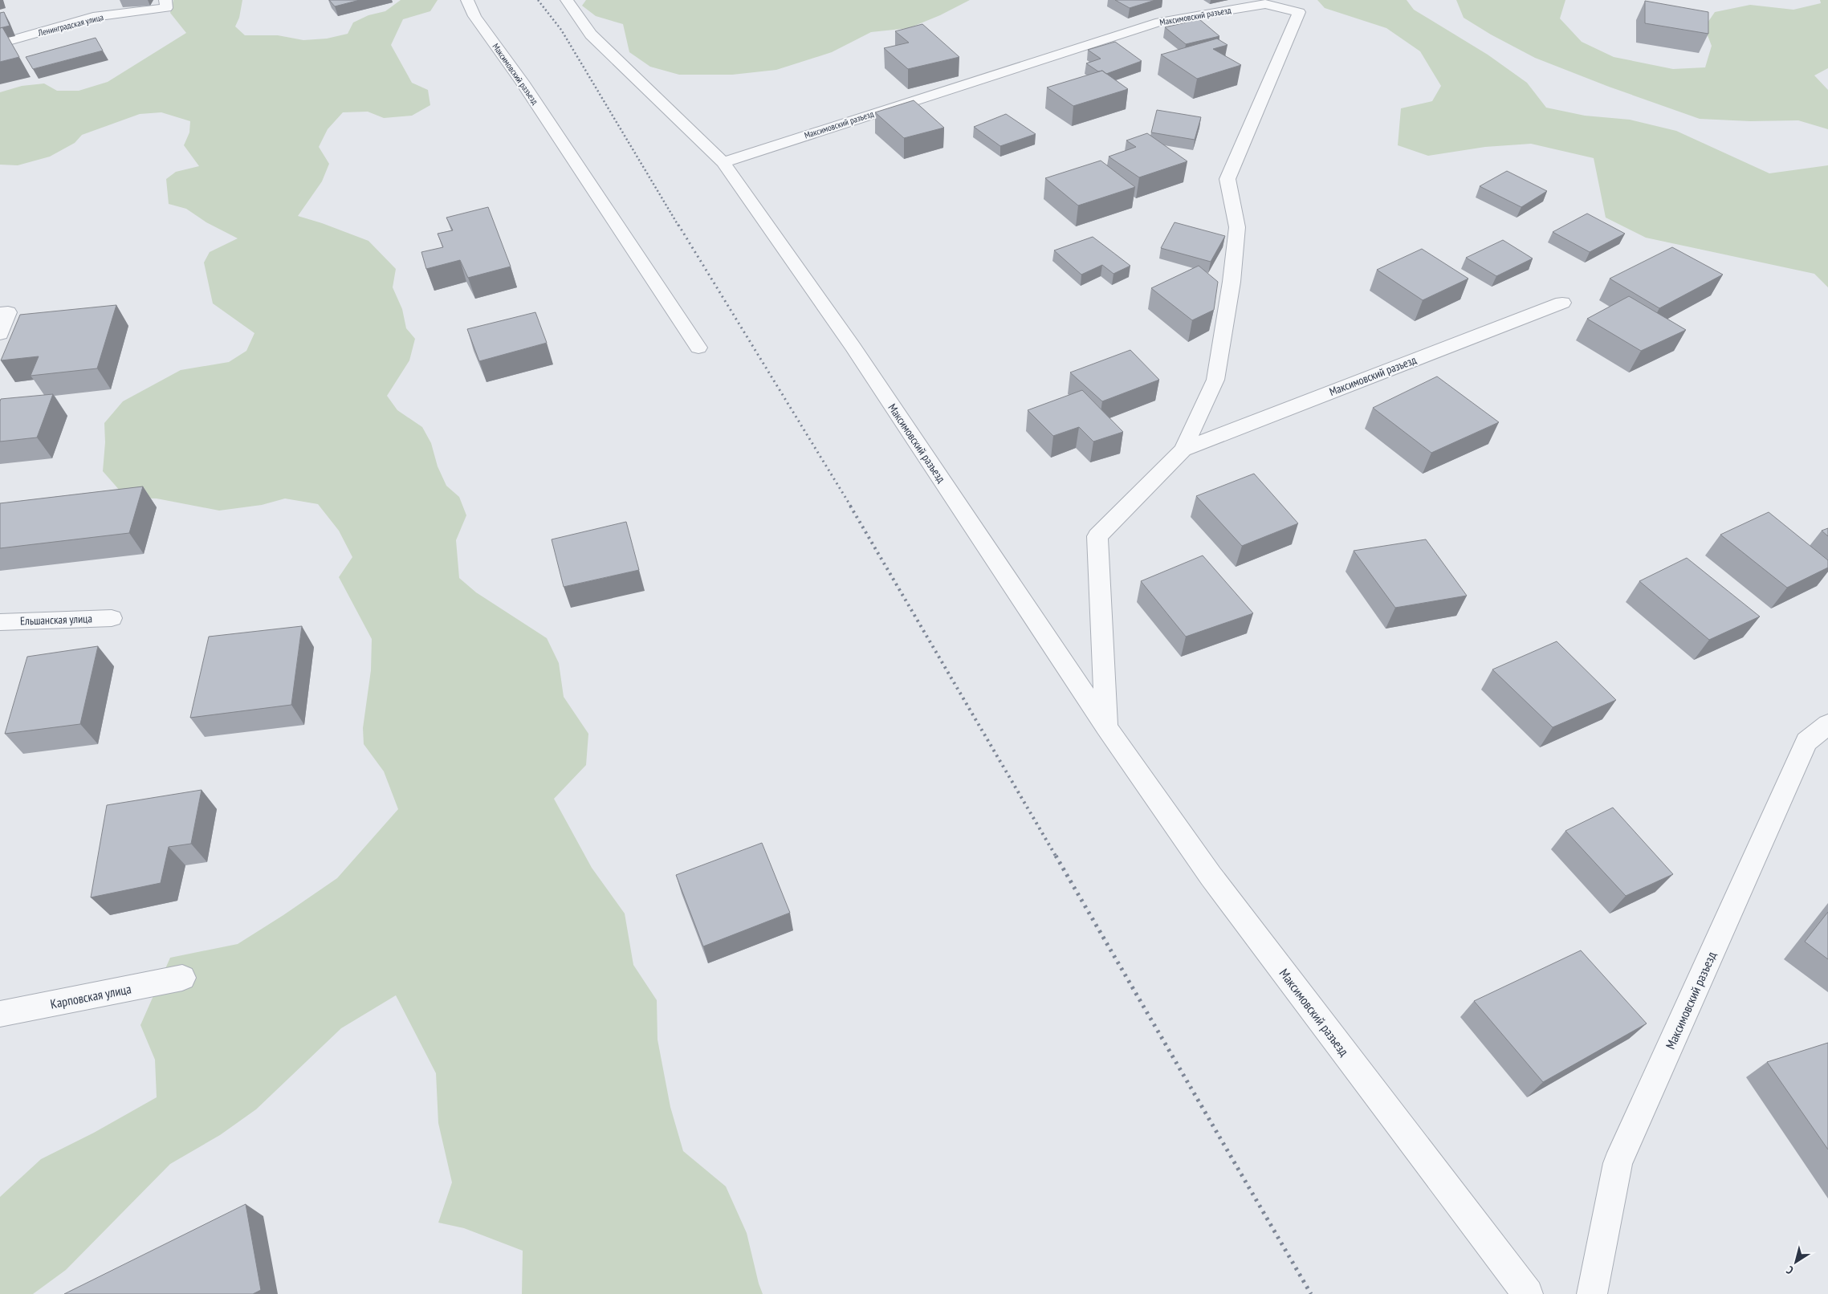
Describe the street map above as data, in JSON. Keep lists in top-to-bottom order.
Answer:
{
  "streets": {
    "street": [
      "Максимовский разъезд",
      "Ленинградская улица",
      "Ельшанская улица",
      "Карповская улица"
    ]
  },
  "north": "bottom left"
}
